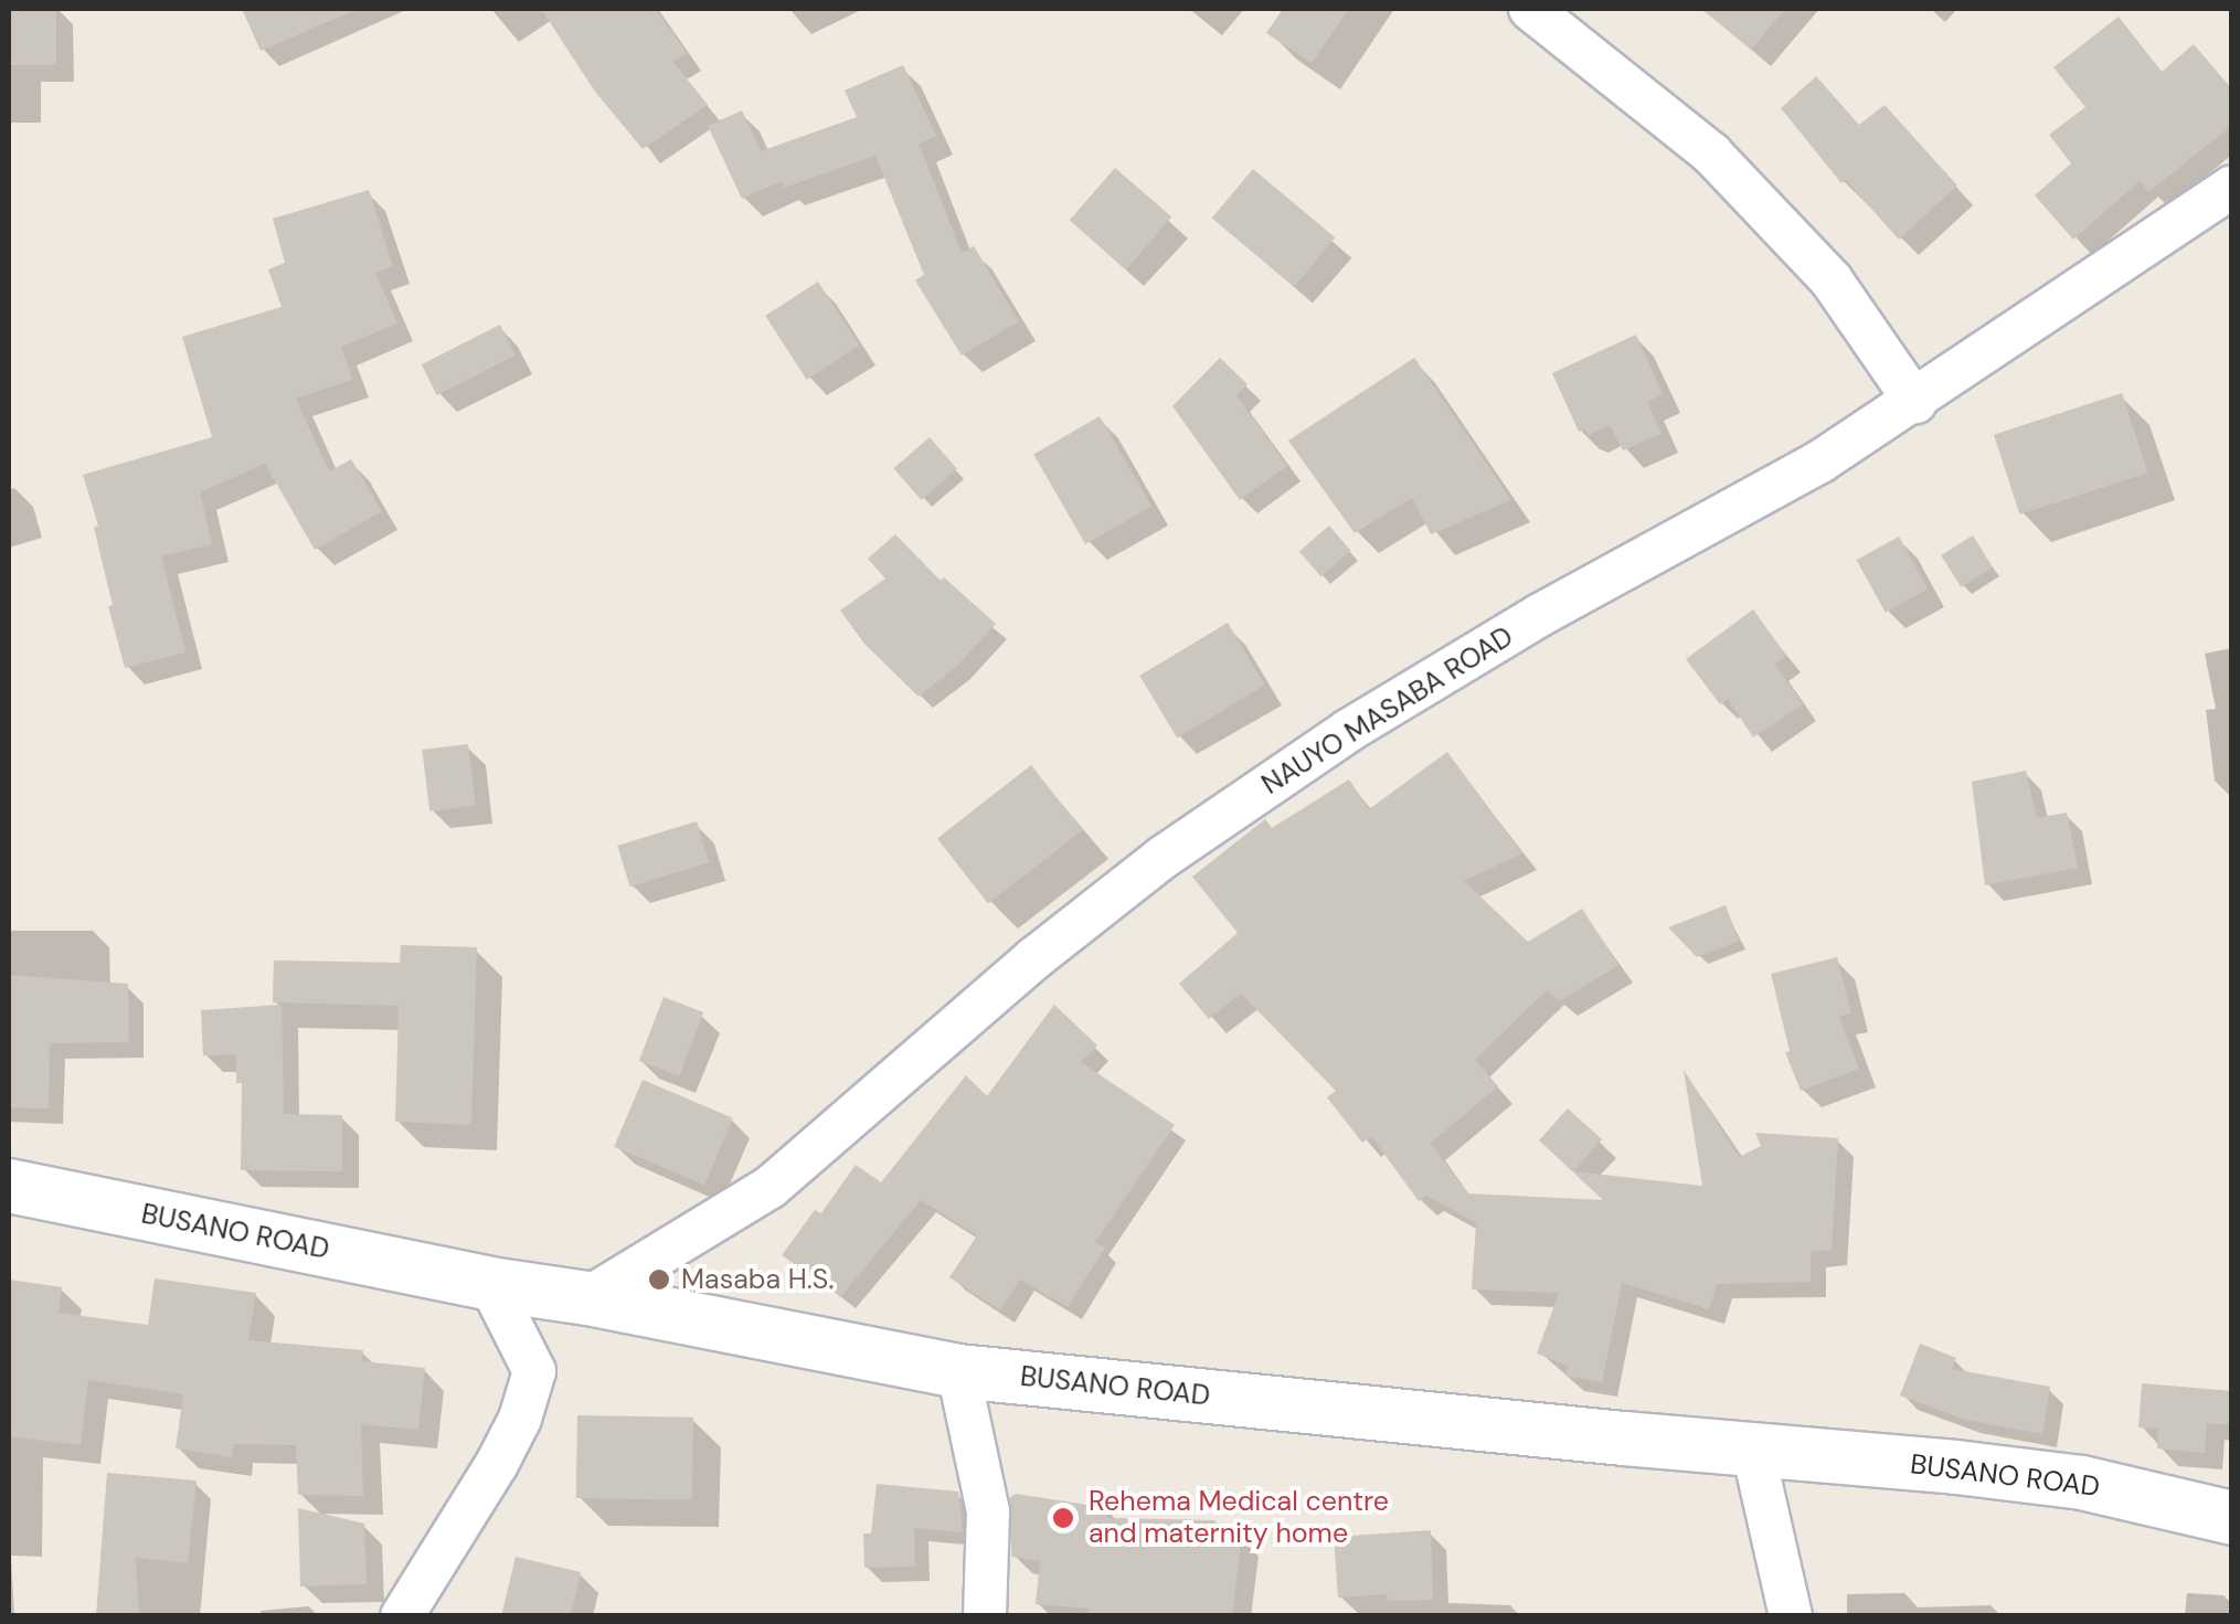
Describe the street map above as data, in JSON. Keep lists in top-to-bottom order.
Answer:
{
  "streets": {
    "street": ["NAUYO MASABA ROAD", "BUSANO ROAD"]
  },
  "crossings": [
    ["NAUYO MASABA ROAD", "BUSANO ROAD"]
  ],
  "places": ["Masaba H.S.", "Rehema Medical centre and maternity home"]
}
